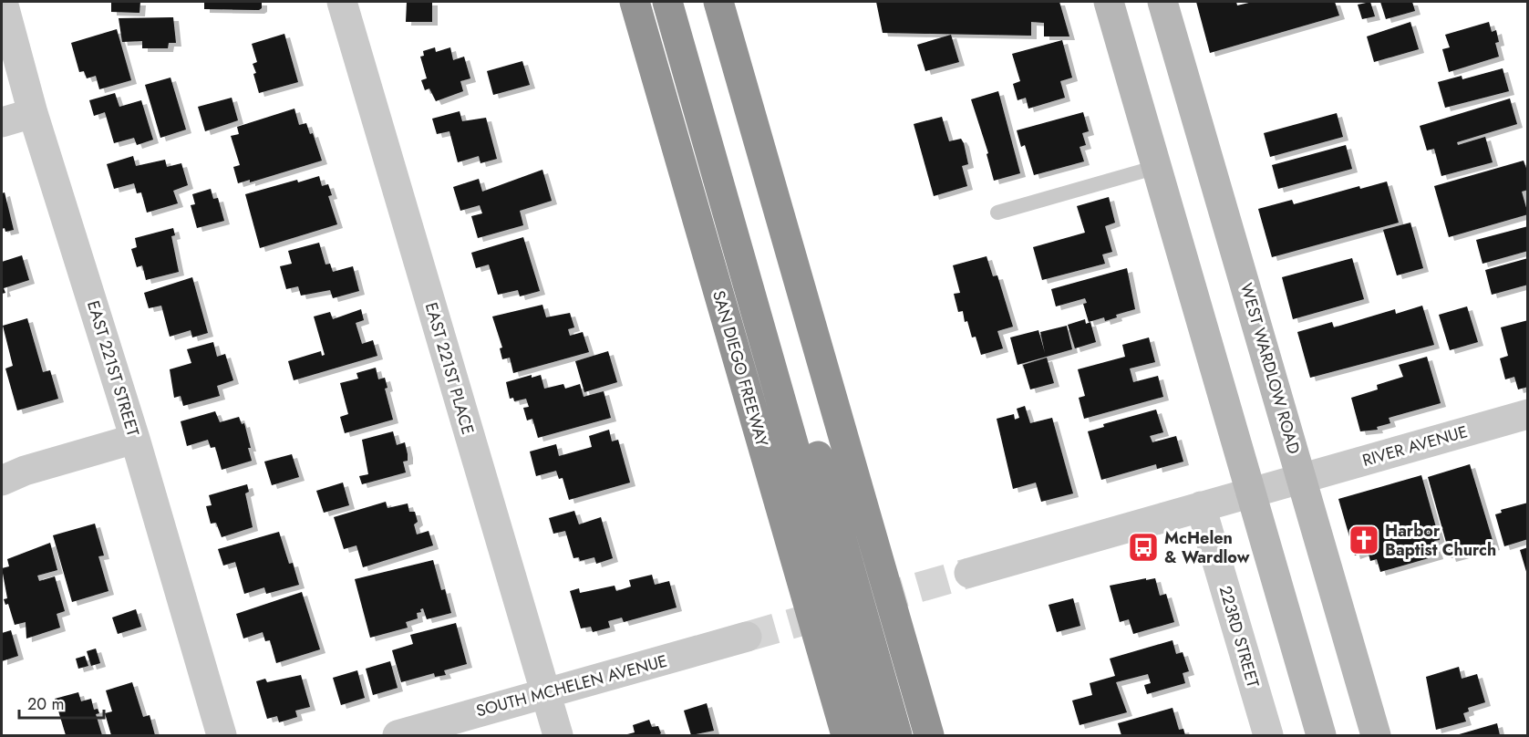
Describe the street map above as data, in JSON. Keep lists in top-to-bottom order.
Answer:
{
  "streets": {
    "highway": ["SAN DIEGO FREEWAY"],
    "main road": ["WEST WARDLOW ROAD"],
    "street": [
      "EAST 221ST STREET",
      "EAST 221ST PLACE",
      "RIVER AVENUE",
      "223RD STREET",
      "SOUTH MCHELEN AVENUE"
    ]
  },
  "crossings": [
    ["EAST 221ST PLACE", "SOUTH MCHELEN AVENUE"],
    ["WEST WARDLOW ROAD", "RIVER AVENUE"]
  ],
  "places": {
    "church": ["Harbor Baptist Church"],
    "bus stop": ["McHelen & Wardlow"]
  },
  "scale_bar": "20 m"
}
